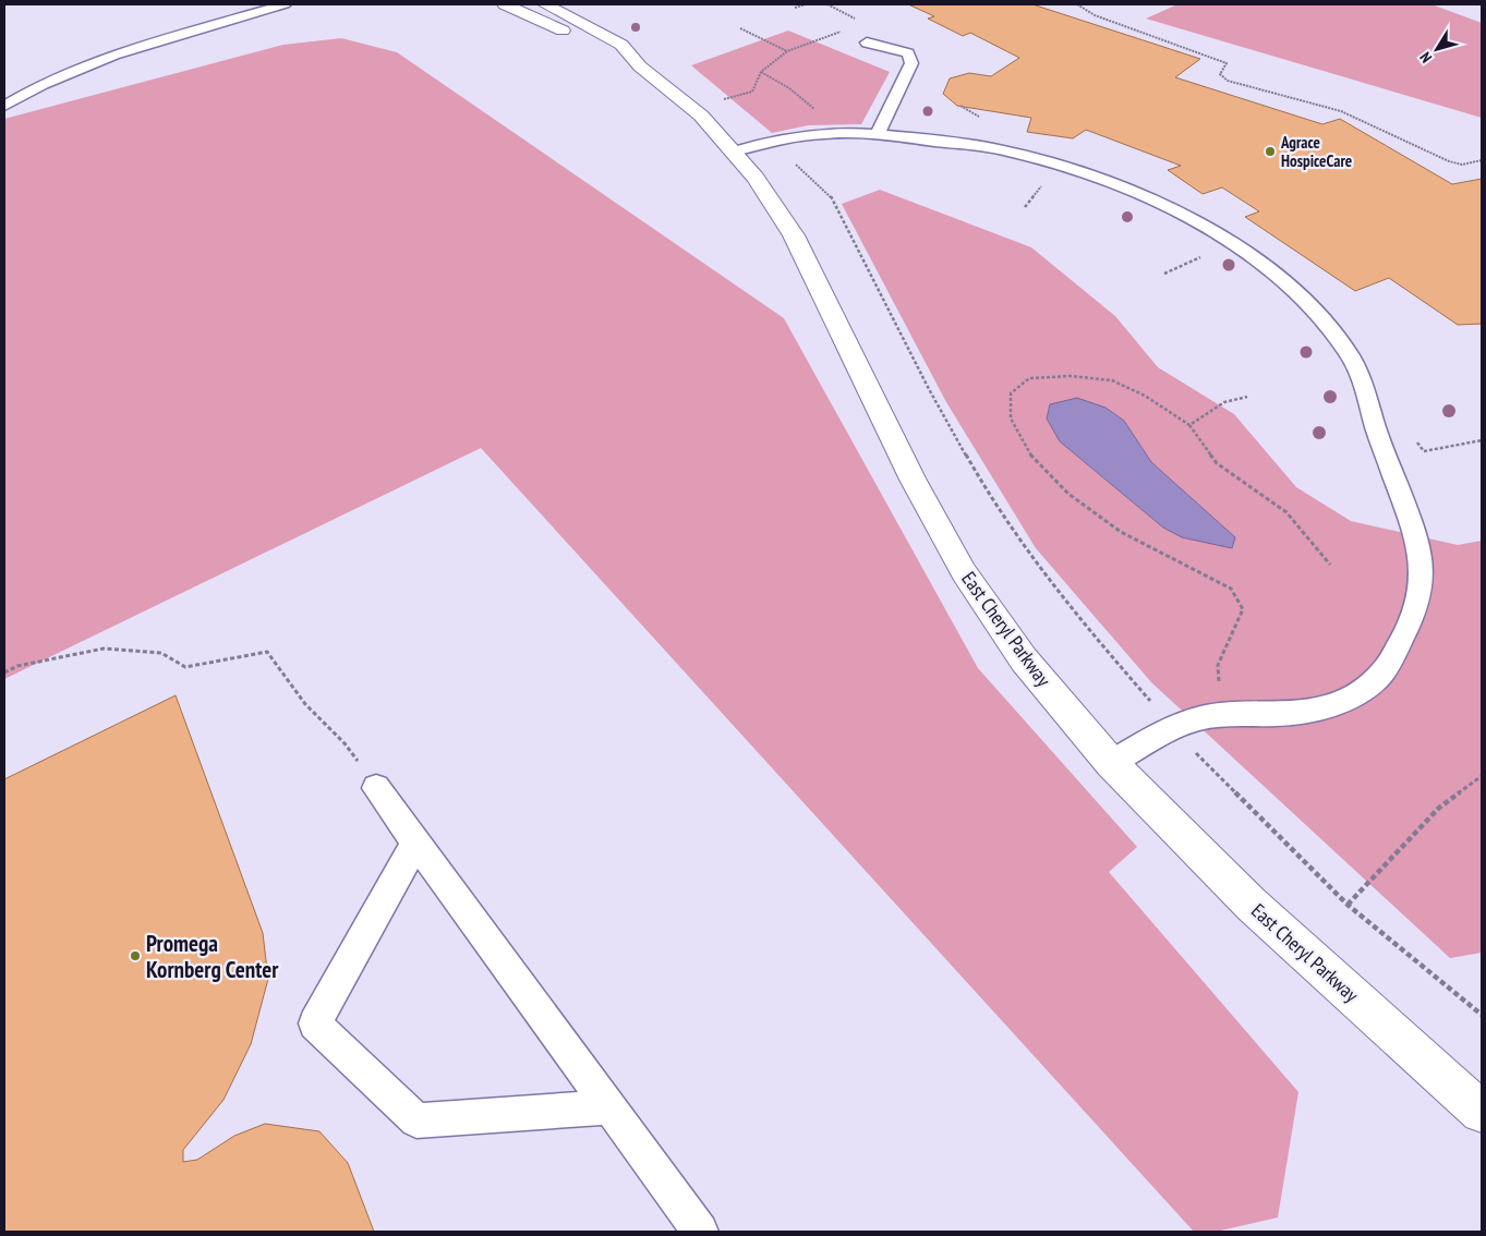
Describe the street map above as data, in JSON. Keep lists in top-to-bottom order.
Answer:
{
  "streets": {
    "street": ["East Cheryl Parkway"]
  },
  "places": ["Agrace HospiceCare", "Promega Kornberg Center"],
  "north": "bottom left"
}
